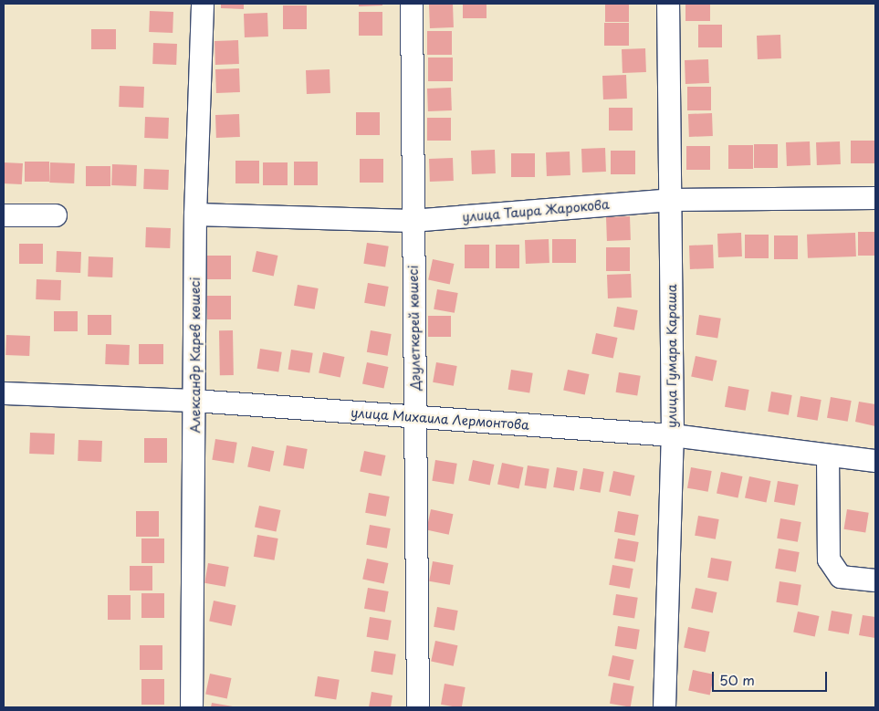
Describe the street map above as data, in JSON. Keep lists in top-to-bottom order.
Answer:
{
  "streets": {
    "street": [
      "улица Таира Жарокова",
      "Дәулеткерей көшесі",
      "Александр Карев көшесі",
      "улица Гумара Караша",
      "улица Михаила Лермонтова"
    ]
  },
  "crossings": [
    ["улица Таира Жарокова", "Дәулеткерей көшесі"],
    ["улица Таира Жарокова", "Александр Карев көшесі"],
    ["улица Таира Жарокова", "улица Гумара Караша"],
    ["Дәулеткерей көшесі", "улица Михаила Лермонтова"],
    ["Александр Карев көшесі", "улица Михаила Лермонтова"],
    ["улица Гумара Караша", "улица Михаила Лермонтова"]
  ],
  "scale_bar": "50 m"
}
